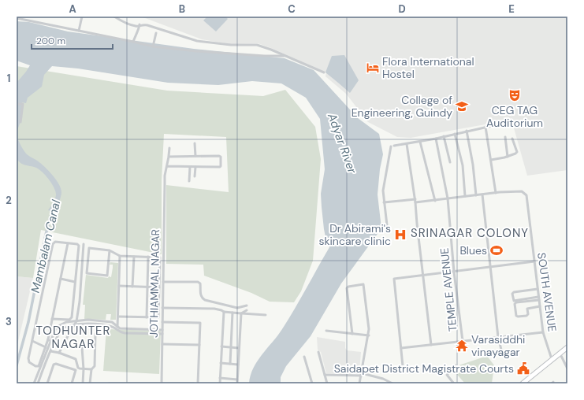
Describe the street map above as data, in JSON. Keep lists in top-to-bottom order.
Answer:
{
  "streets": {
    "street": ["JOTHIAMMAL NAGAR", "TEMPLE AVENUE", "SOUTH AVENUE"]
  },
  "districts": ["SRINAGAR COLONY", "TODHUNTER NAGAR"],
  "water": ["Adyar River", "Mambalam Canal"],
  "places": {
    "hotel": ["Flora International Hostel"],
    "theatre": ["CEG TAG Auditorium"],
    "school or university": ["College of Engineering, Guindy"],
    "hospital": ["Dr Abirami's skincare clinic"],
    "sports": ["Blues"],
    "temple": ["Varasiddhi vinayagar"],
    "public building": ["Saidapet District Magistrate Courts"]
  },
  "scale_bar": "200 m",
  "grid": {
    "columns": [
      "A",
      "B",
      "C",
      "D",
      "E"
    ],
    "rows": ["1", "2", "3"]
  }
}
